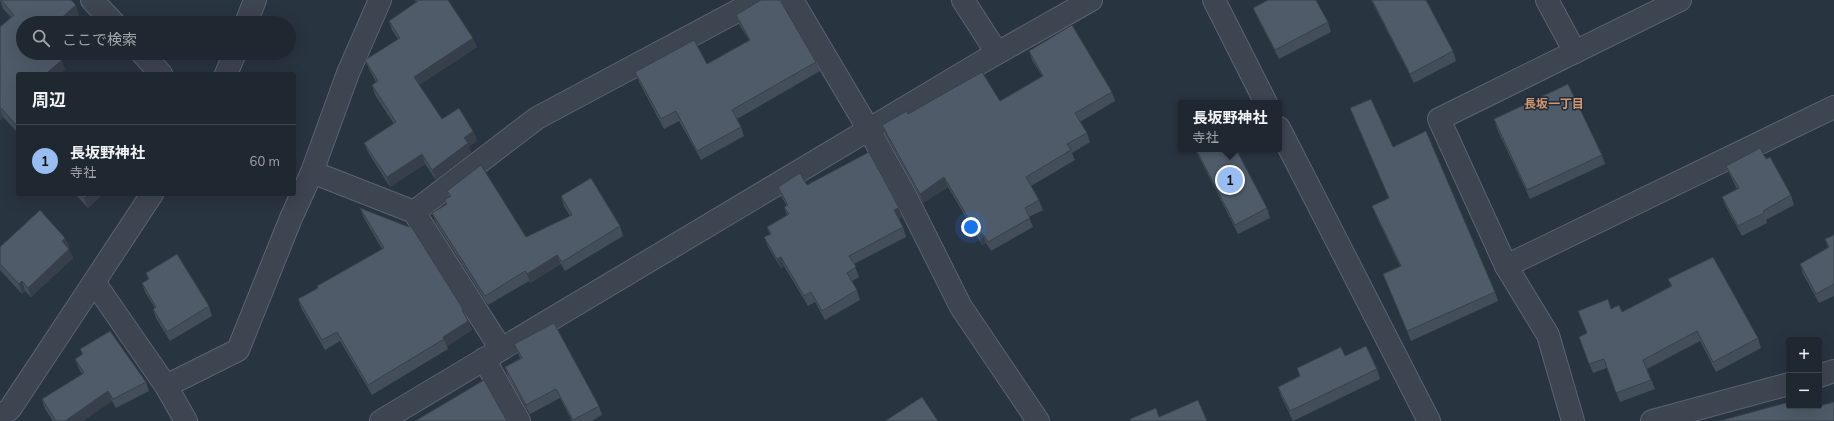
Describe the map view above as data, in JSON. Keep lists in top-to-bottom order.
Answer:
{
  "districts": ["長坂一丁目"],
  "page": {
    "search": "ここで検索",
    "heading": "周辺",
    "popup": ["長坂野神社", "寺社"],
    "list": [
      {
        "mark": "1",
        "name": "長坂野神社",
        "note": "寺社",
        "value": "60 m"
      }
    ],
    "pins": "1",
    "map_buttons": ["+", "−"]
  }
}
